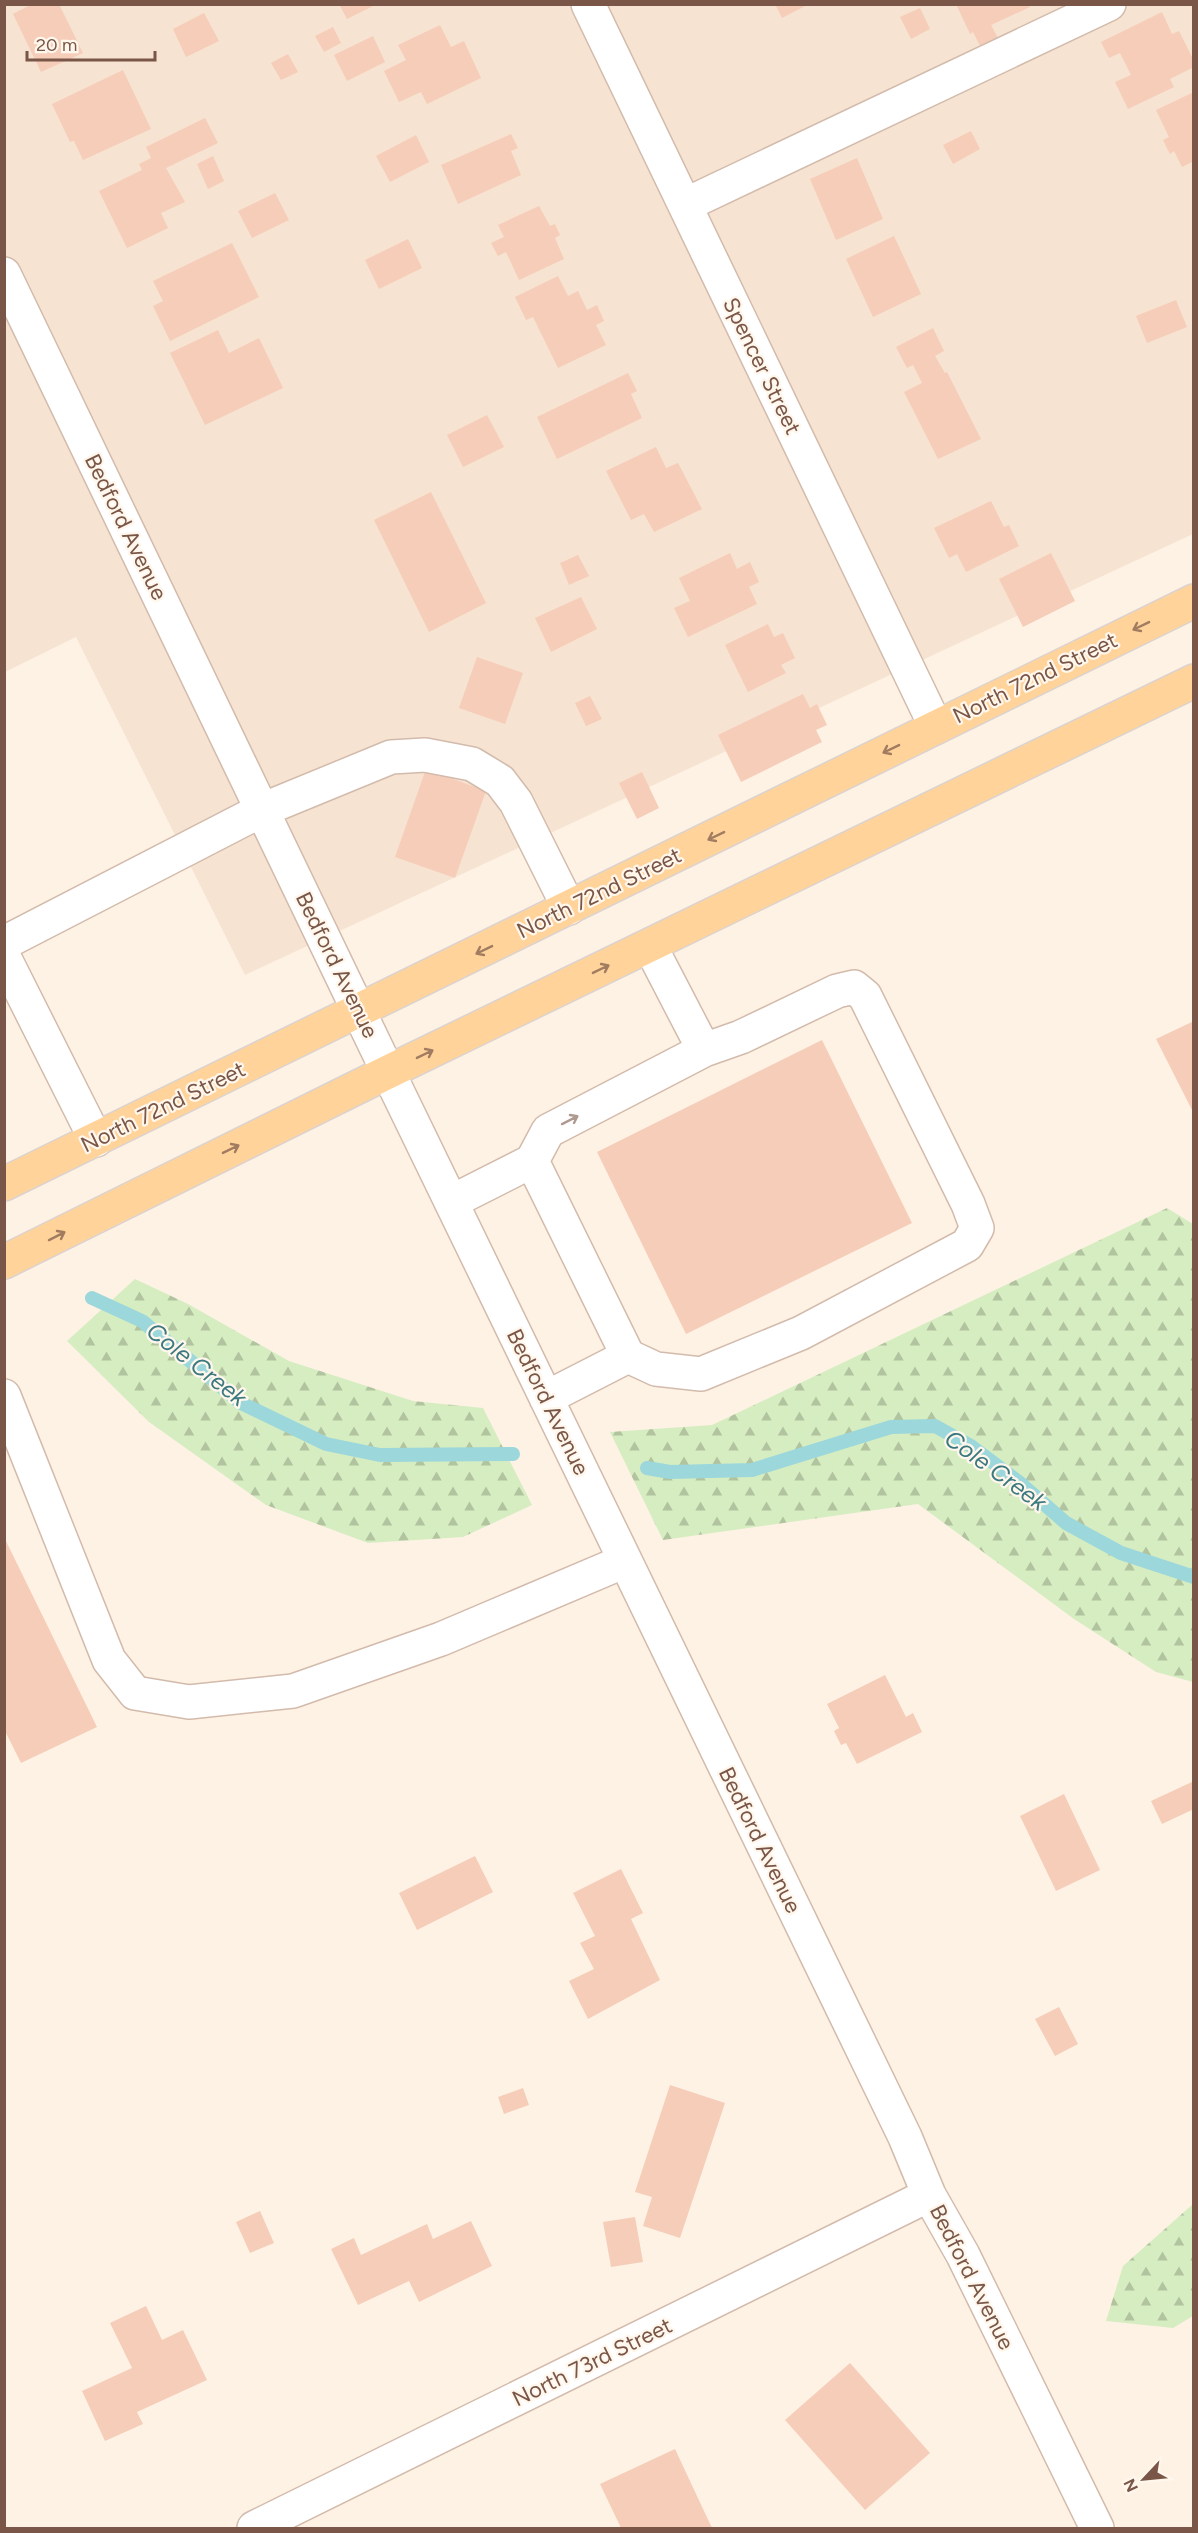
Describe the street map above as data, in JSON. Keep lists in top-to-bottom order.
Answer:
{
  "streets": {
    "main road": ["North 72nd Street"],
    "street": ["Spencer Street", "Bedford Avenue", "North 73rd Street"]
  },
  "crossings": [
    ["Spencer Street", "North 72nd Street"],
    ["Bedford Avenue", "North 72nd Street"],
    ["Bedford Avenue", "North 73rd Street"]
  ],
  "water": ["Cole Creek"],
  "scale_bar": "20 m",
  "north": "bottom left"
}
